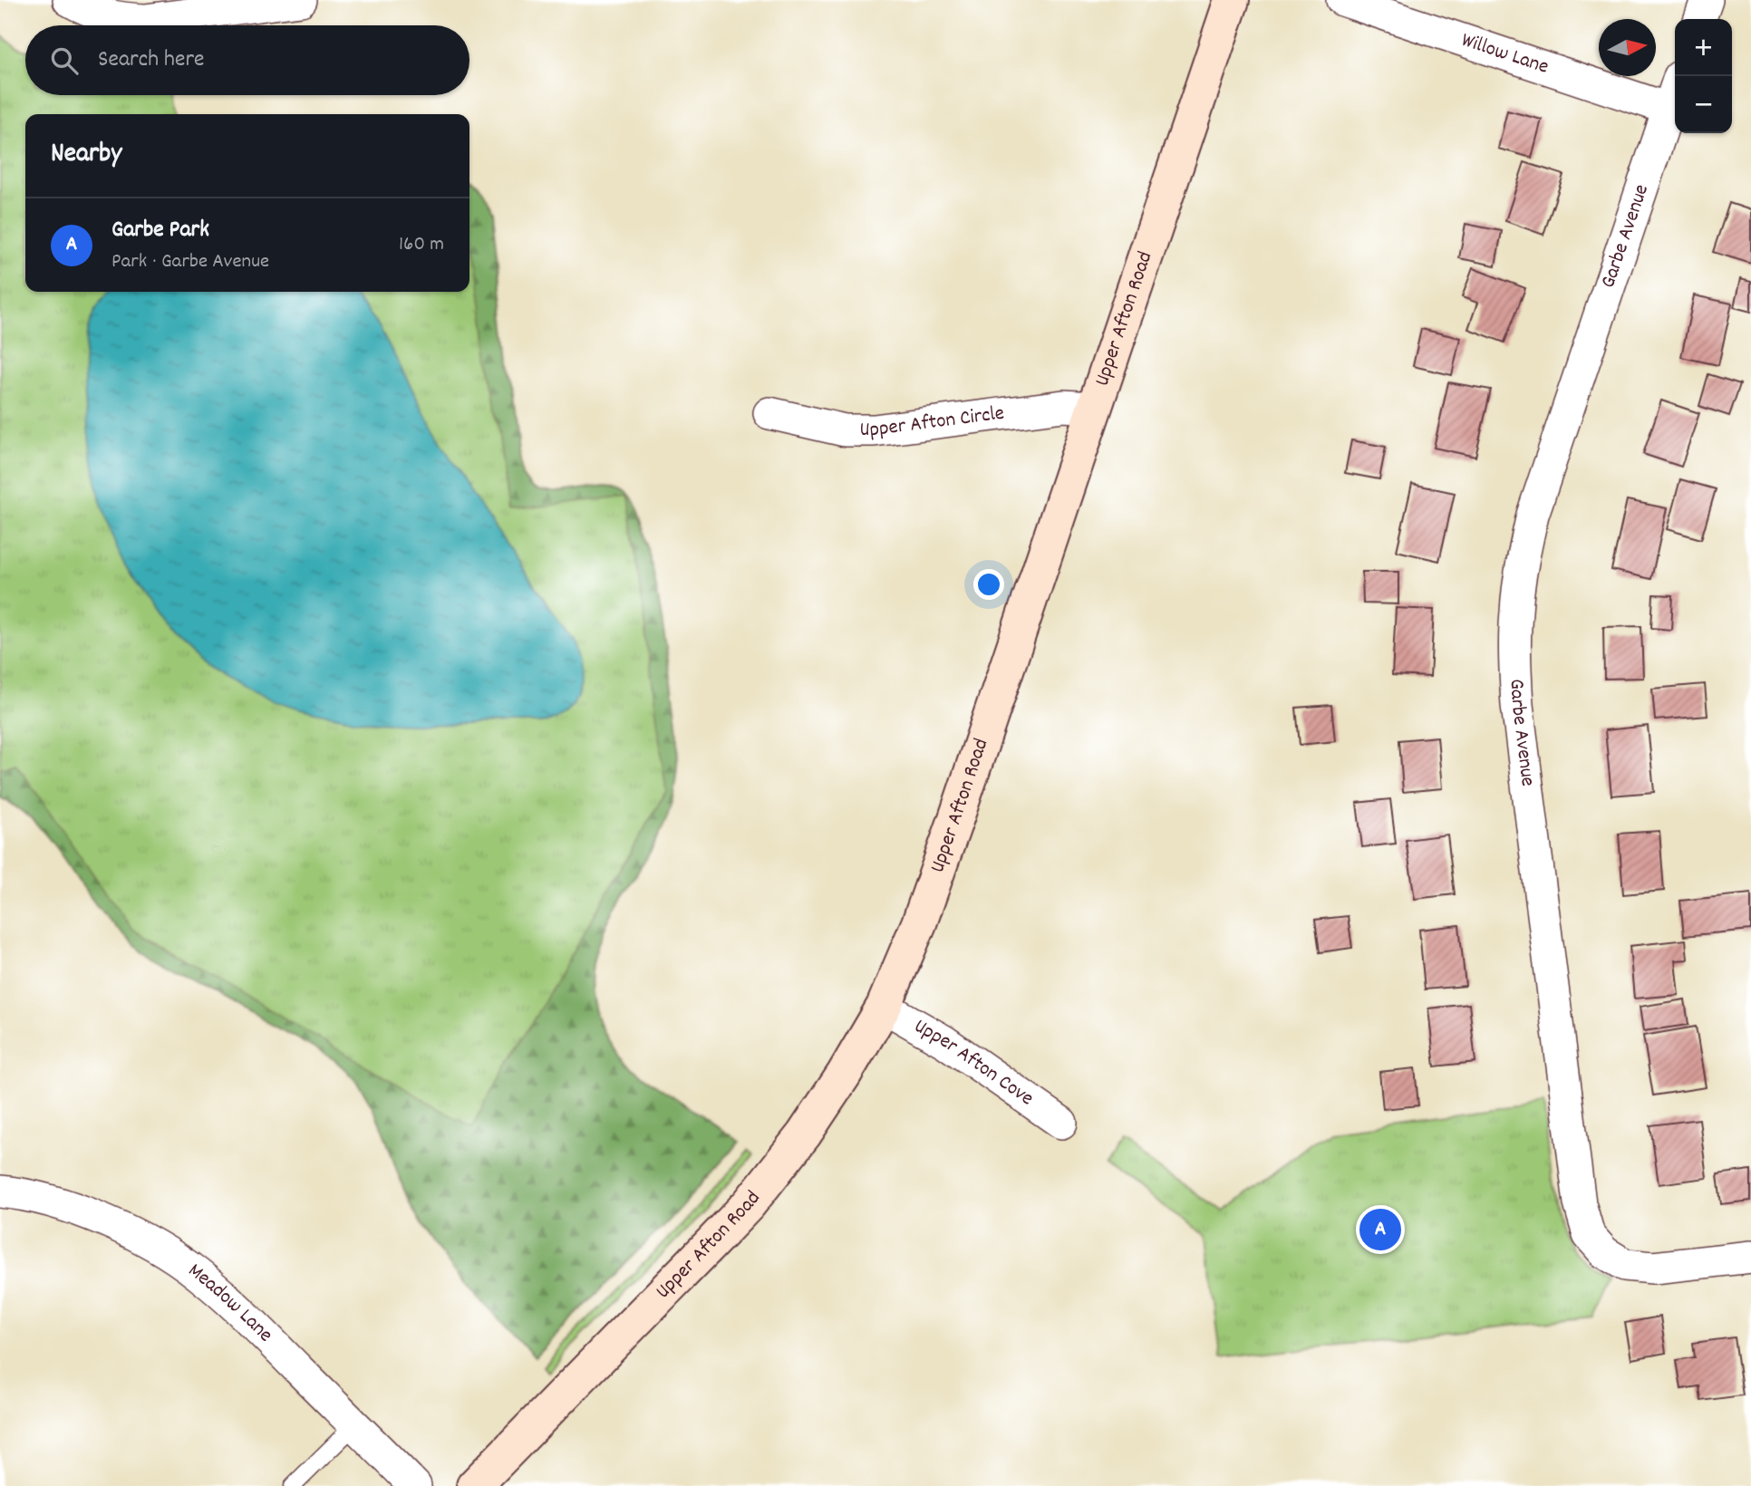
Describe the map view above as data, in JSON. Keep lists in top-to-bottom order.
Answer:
{
  "streets": {
    "street": [
      "Willow Lane",
      "Garbe Avenue",
      "Upper Afton Road",
      "Upper Afton Circle",
      "Upper Afton Cove",
      "Meadow Lane"
    ]
  },
  "crossings": [
    ["Willow Lane", "Garbe Avenue"],
    ["Upper Afton Road", "Upper Afton Circle"],
    ["Upper Afton Road", "Upper Afton Cove"]
  ],
  "north": "right",
  "page": {
    "map_buttons": ["+", "−"],
    "search": "Search here",
    "heading": "Nearby",
    "list": [
      {
        "mark": "A",
        "name": "Garbe Park",
        "note": "Park · Garbe Avenue",
        "value": "160 m"
      }
    ],
    "pins": "A"
  }
}
